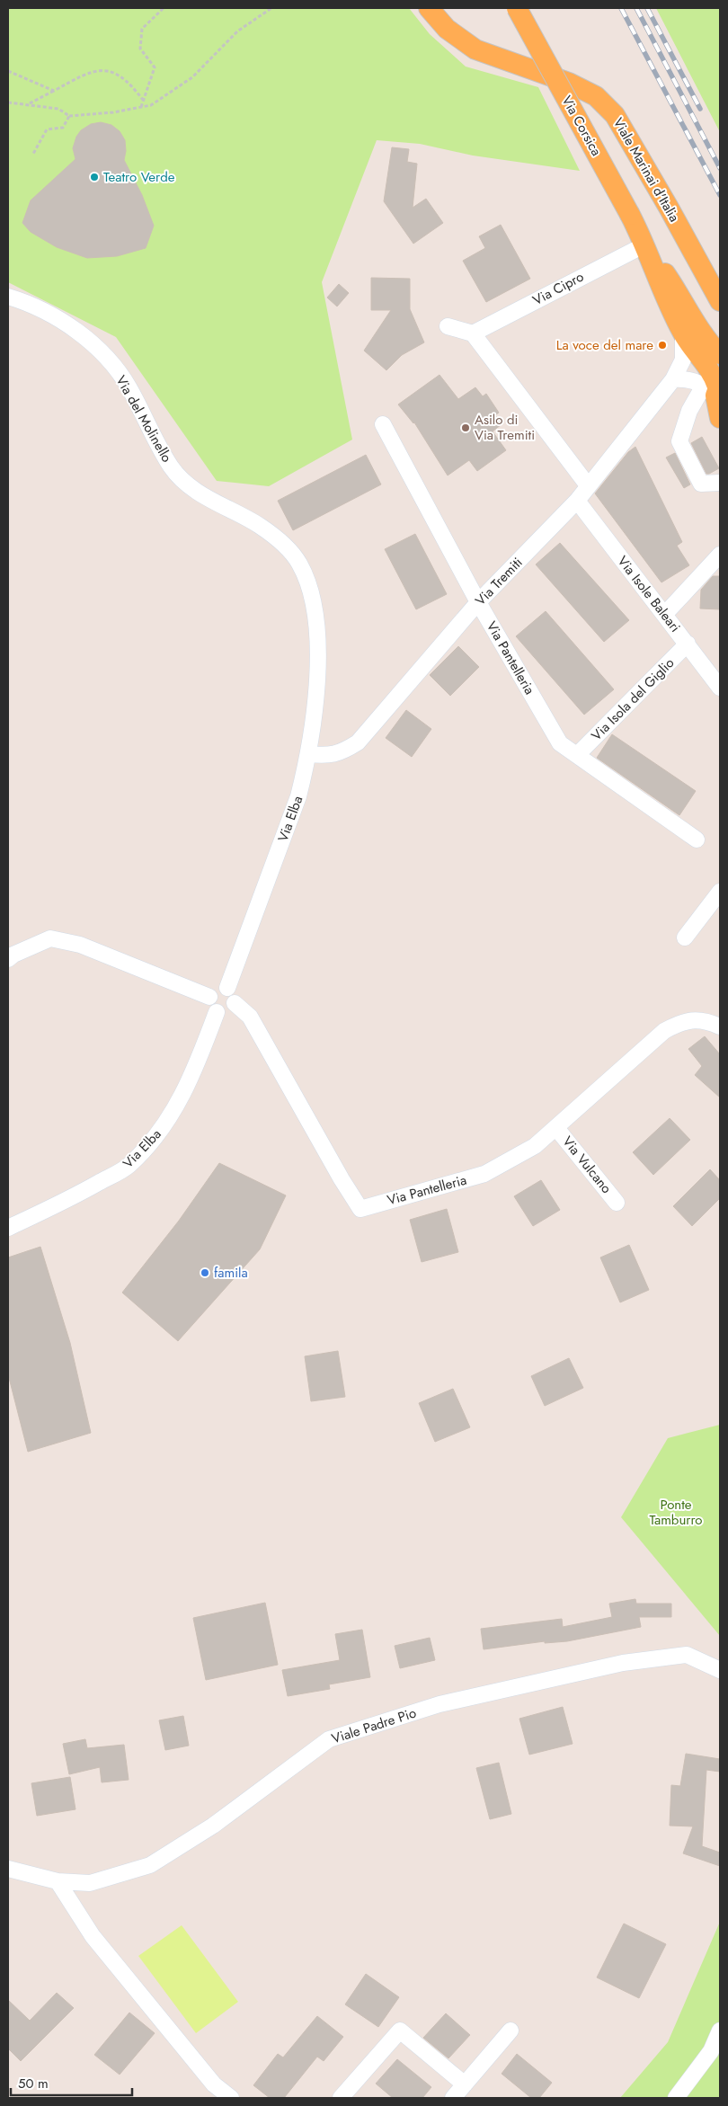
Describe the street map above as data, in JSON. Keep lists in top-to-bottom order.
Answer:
{
  "streets": {
    "main road": ["Via Corsica", "Viale Marinai d'Italia"],
    "street": [
      "Via Cipro",
      "Via del Molinello",
      "Via Tremiti",
      "Via Isole Baleari",
      "Via Pantelleria",
      "Via Isola del Giglio",
      "Via Elba",
      "Via Vulcano",
      "Viale Padre Pio"
    ]
  },
  "crossings": [
    ["Via Corsica", "Via Cipro"],
    ["Via Corsica", "Via Tremiti"],
    ["Via del Molinello", "Via Tremiti"],
    ["Via del Molinello", "Via Elba"],
    ["Via Tremiti", "Via Isole Baleari"],
    ["Via Tremiti", "Via Pantelleria"],
    ["Via Isole Baleari", "Via Isola del Giglio"],
    ["Via Pantelleria", "Via Isola del Giglio"],
    ["Via Pantelleria", "Via Elba"],
    ["Via Pantelleria", "Via Vulcano"]
  ],
  "parks": ["Ponte Tamburro"],
  "places": [
    "Teatro Verde",
    "La voce del mare",
    "Asilo di Via Tremiti",
    "famila"
  ],
  "scale_bar": "50 m"
}
